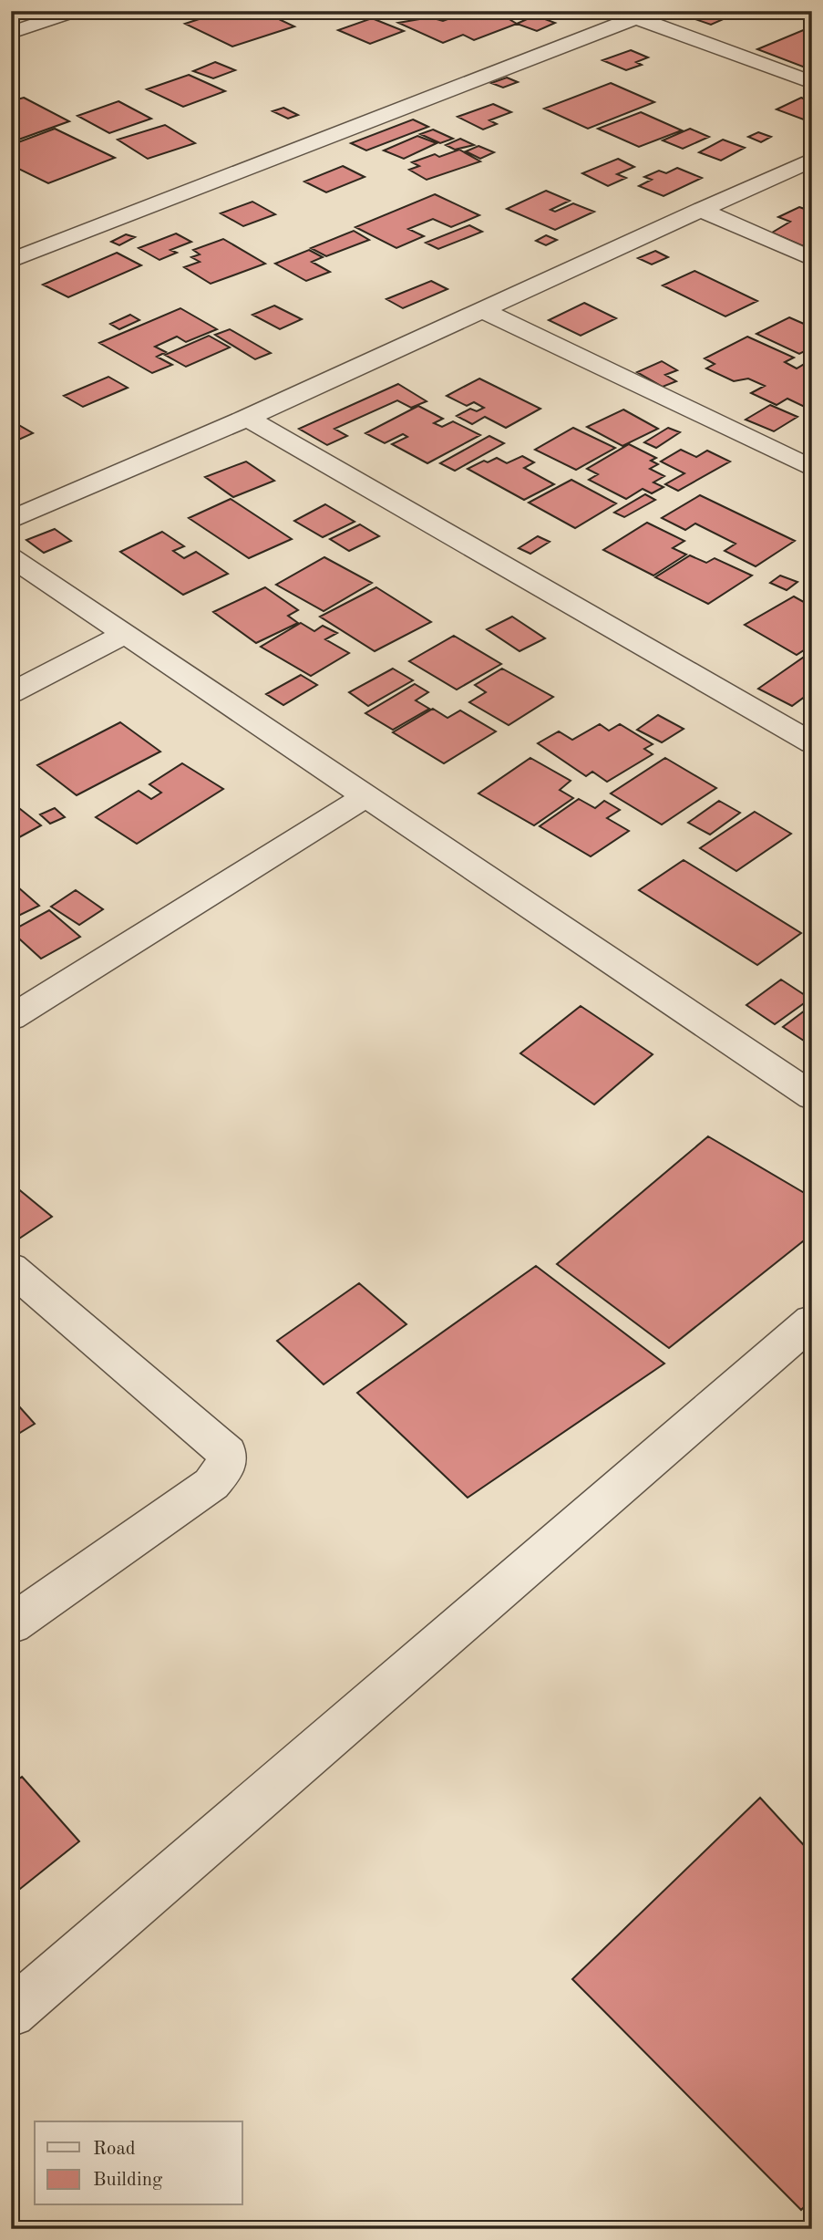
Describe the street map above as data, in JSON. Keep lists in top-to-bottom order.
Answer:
{
  "legend": ["Road", "Building"]
}
